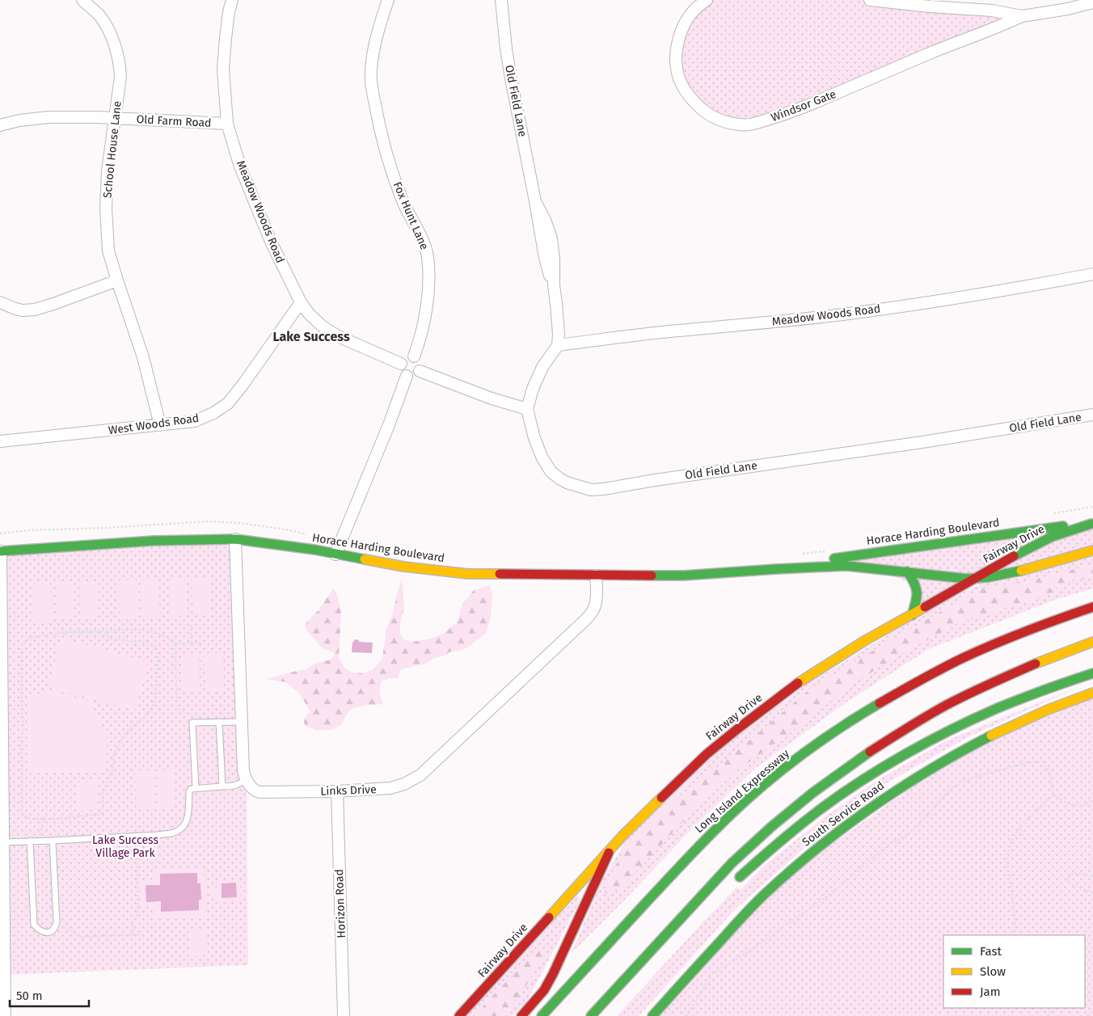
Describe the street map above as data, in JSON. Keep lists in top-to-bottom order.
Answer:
{
  "streets": {
    "main road": [
      "Horace Harding Boulevard",
      "Fairway Drive",
      "Long Island Expressway",
      "South Service Road"
    ],
    "street": [
      "Old Field Lane",
      "Windsor Gate",
      "Old Farm Road",
      "School House Lane",
      "Meadow Woods Road",
      "Fox Hunt Lane",
      "West Woods Road",
      "Links Drive",
      "Horizon Road"
    ]
  },
  "crossings": [
    ["Old Field Lane", "Meadow Woods Road"],
    ["Old Farm Road", "School House Lane"],
    ["Old Farm Road", "Meadow Woods Road"],
    ["School House Lane", "West Woods Road"],
    ["Meadow Woods Road", "Fox Hunt Lane"],
    ["Meadow Woods Road", "West Woods Road"],
    ["Horace Harding Boulevard", "Fairway Drive"],
    ["Horace Harding Boulevard", "Links Drive"],
    ["Links Drive", "Horizon Road"]
  ],
  "districts": ["Lake Success"],
  "parks": ["Lake Success Village Park"],
  "legend": ["Fast", "Slow", "Jam"],
  "scale_bar": "50 m"
}
